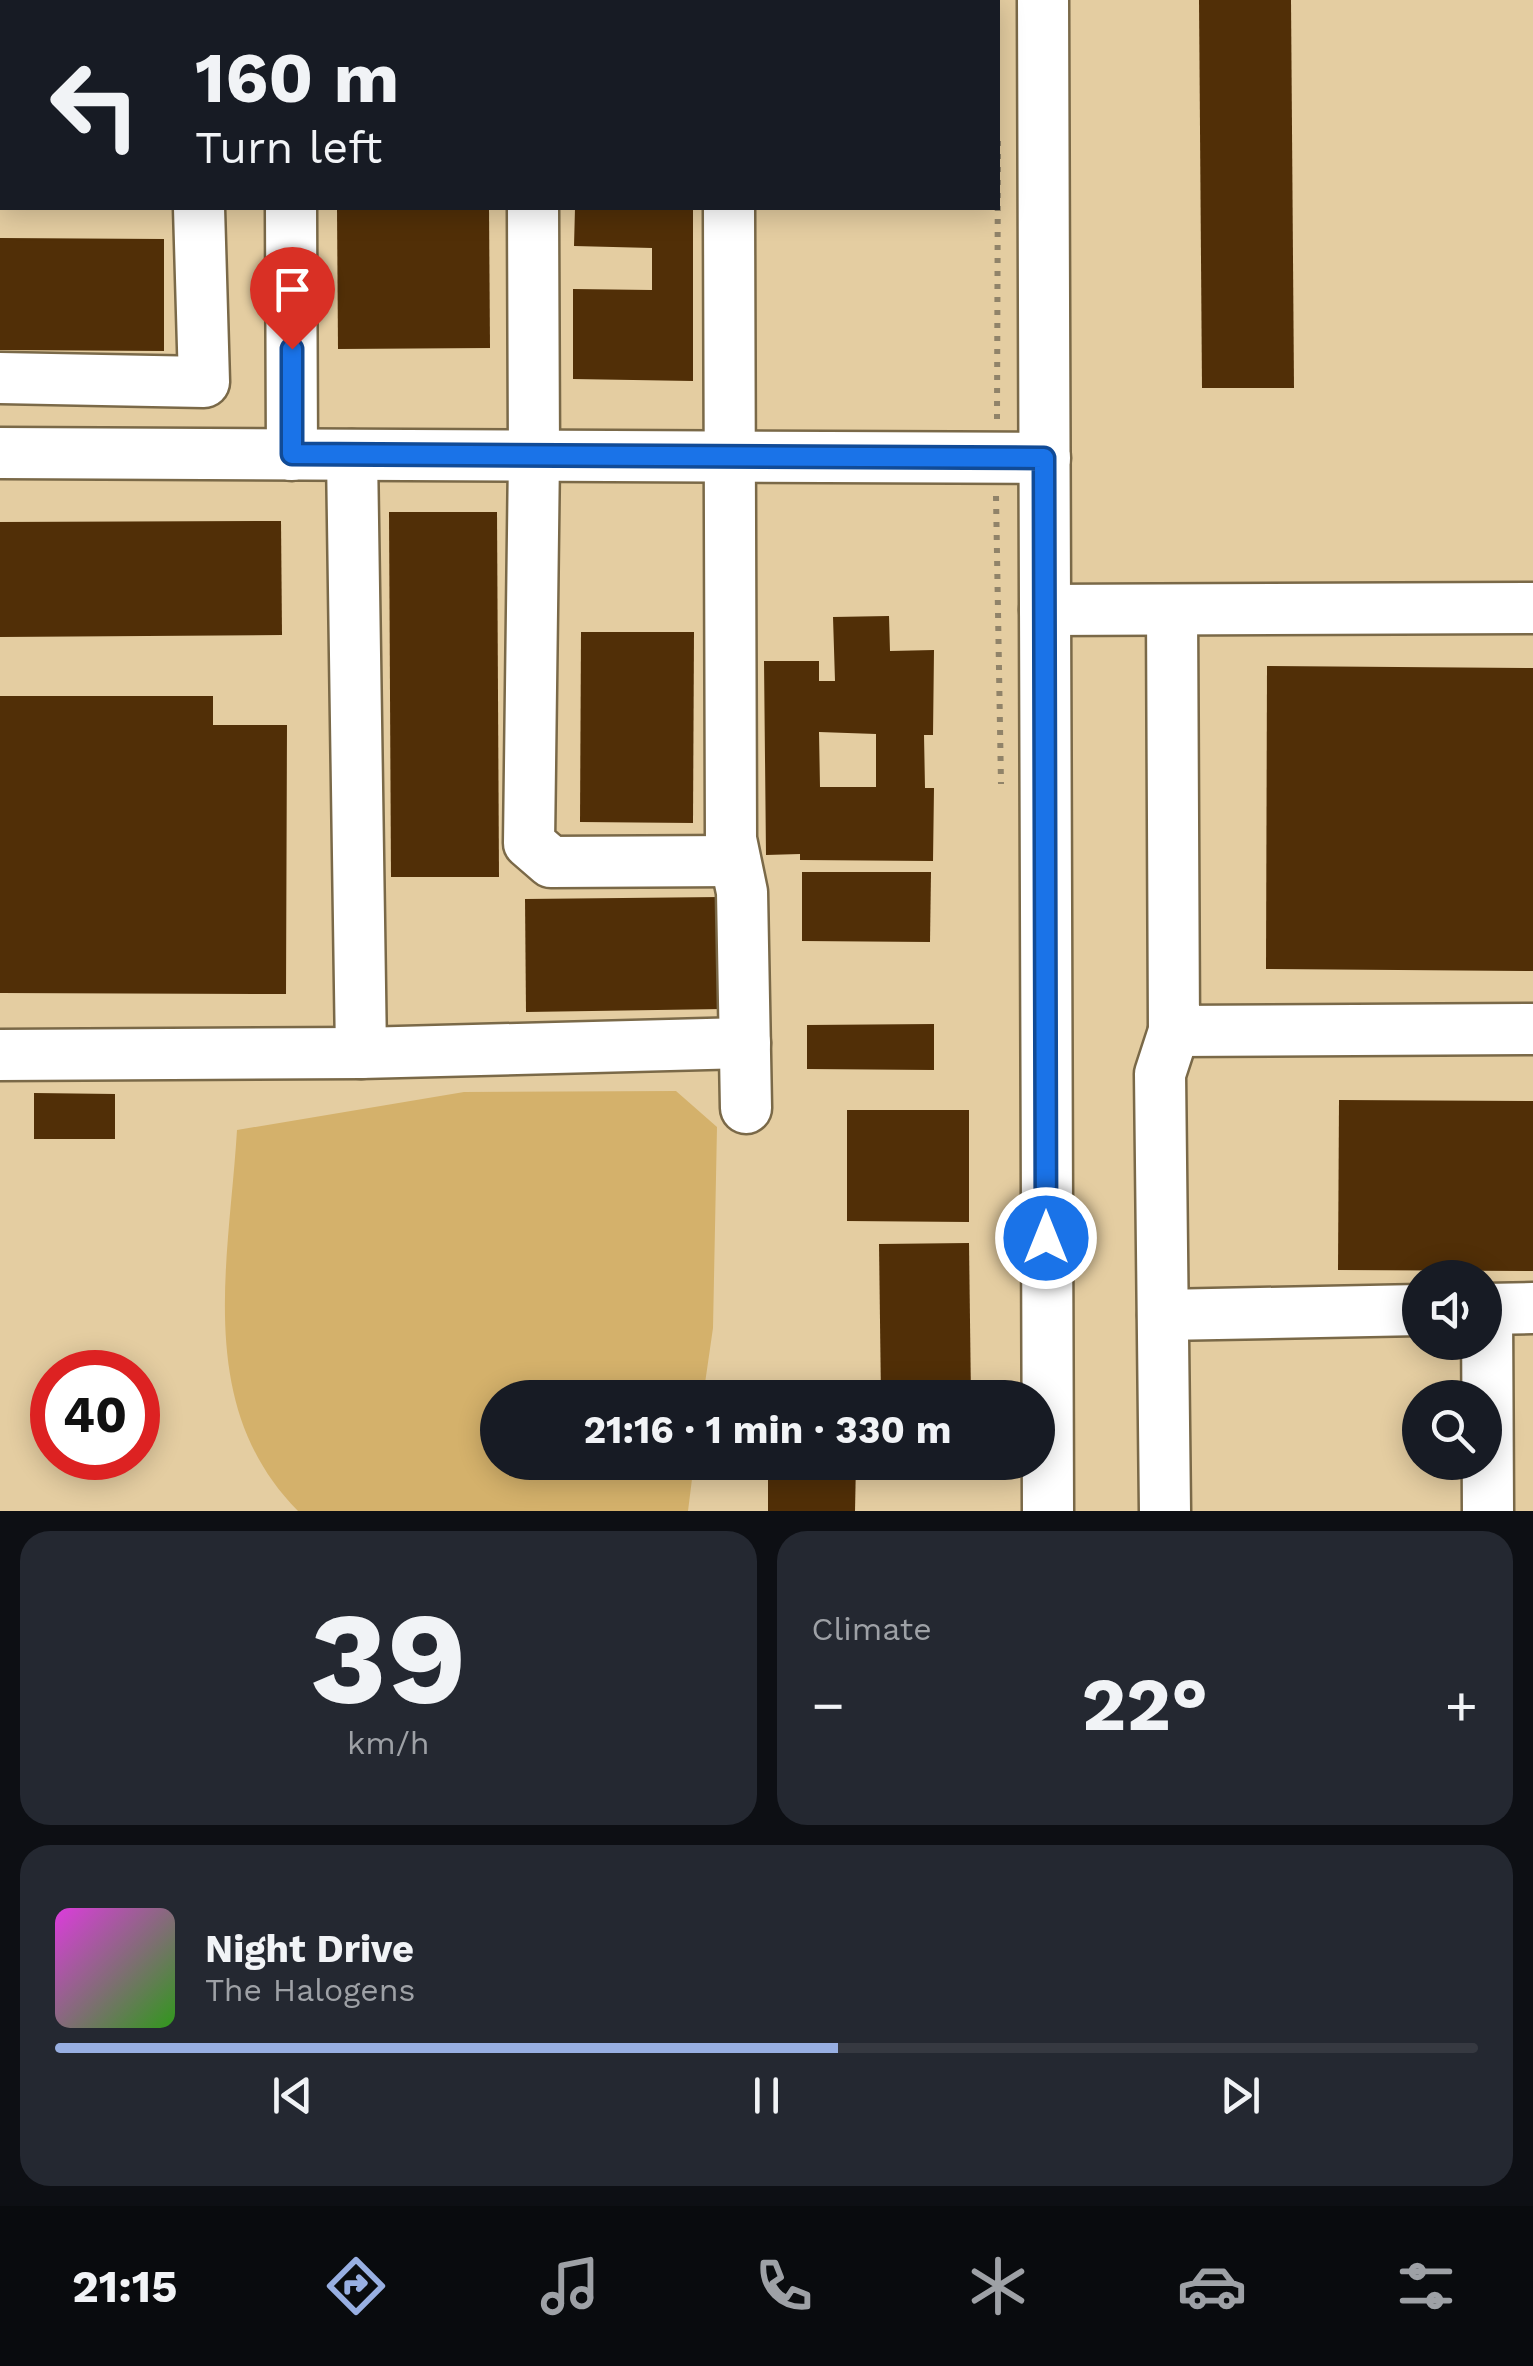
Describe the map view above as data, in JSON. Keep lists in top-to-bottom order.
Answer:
{
  "page": {
    "turn": ["160 m", "Turn left"],
    "limit": "40",
    "trip": "21:16 · 1 min · 330 m",
    "tile": [
      ["39", "km/h"],
      "Climate"
    ],
    "heat": ["−", "22°", "+"],
    "song": ["Night Drive", "The Halogens"],
    "tabs": "21:15"
  }
}
